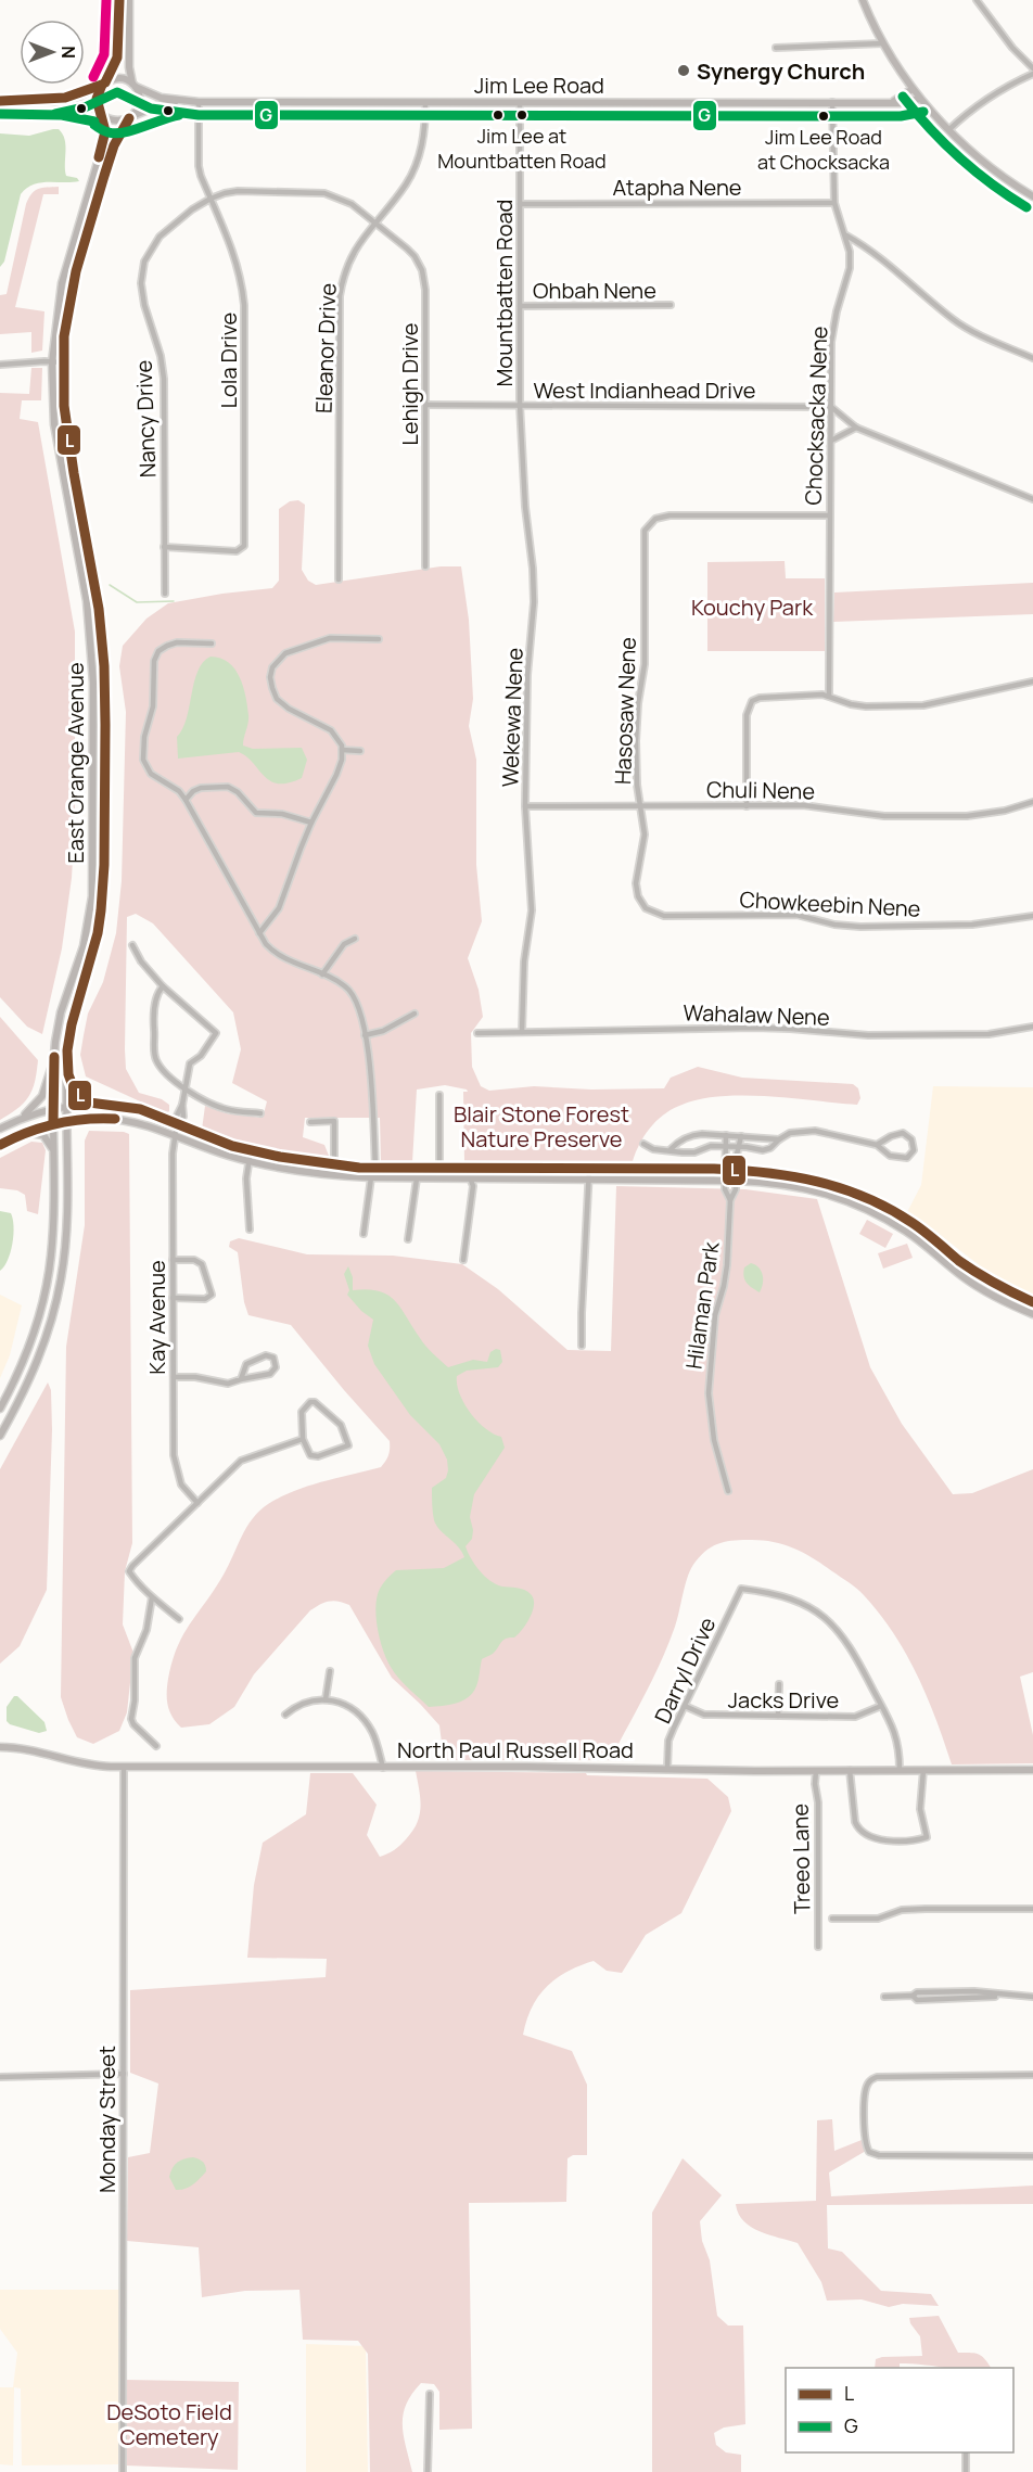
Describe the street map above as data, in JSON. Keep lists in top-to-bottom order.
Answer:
{
  "streets": {
    "street": [
      "Jim Lee Road",
      "Atapha Nene",
      "Ohbah Nene",
      "Mountbatten Road",
      "Eleanor Drive",
      "Lola Drive",
      "Lehigh Drive",
      "West Indianhead Drive",
      "Chocksacka Nene",
      "Nancy Drive",
      "Hasosaw Nene",
      "Wekewa Nene",
      "East Orange Avenue",
      "Chuli Nene",
      "Chowkeebin Nene",
      "Wahalaw Nene",
      "Hilaman Park",
      "Kay Avenue",
      "Darryl Drive",
      "Jacks Drive",
      "North Paul Russell Road",
      "Treeo Lane",
      "Monday Street"
    ]
  },
  "crossings": [
    ["Jim Lee Road", "Mountbatten Road"],
    ["Jim Lee Road", "Eleanor Drive"],
    ["Jim Lee Road", "Lola Drive"],
    ["Jim Lee Road", "Chocksacka Nene"],
    ["Jim Lee Road", "East Orange Avenue"],
    ["Atapha Nene", "Mountbatten Road"],
    ["Atapha Nene", "Chocksacka Nene"],
    ["Ohbah Nene", "Mountbatten Road"],
    ["Mountbatten Road", "West Indianhead Drive"],
    ["Mountbatten Road", "Wekewa Nene"],
    ["Eleanor Drive", "Lehigh Drive"],
    ["Eleanor Drive", "Nancy Drive"],
    ["Lola Drive", "Nancy Drive"],
    ["Lehigh Drive", "West Indianhead Drive"],
    ["Lehigh Drive", "Nancy Drive"],
    ["West Indianhead Drive", "Chocksacka Nene"],
    ["West Indianhead Drive", "Wekewa Nene"],
    ["Chocksacka Nene", "Hasosaw Nene"],
    ["Hasosaw Nene", "Chuli Nene"],
    ["Hasosaw Nene", "Chowkeebin Nene"],
    ["Wekewa Nene", "Chuli Nene"],
    ["Wekewa Nene", "Wahalaw Nene"],
    ["Darryl Drive", "Jacks Drive"],
    ["Darryl Drive", "North Paul Russell Road"],
    ["North Paul Russell Road", "Treeo Lane"],
    ["North Paul Russell Road", "Monday Street"]
  ],
  "parks": ["Kouchy Park", "Blair Stone Forest Nature Preserve", "DeSoto Field Cemetery"],
  "places": ["Synergy Church", "Jim Lee at Mountbatten Road", "Jim Lee Road at Chocksacka"],
  "lines": ["transit line L", "transit line G"],
  "legend": ["L", "G"],
  "north": "right"
}
